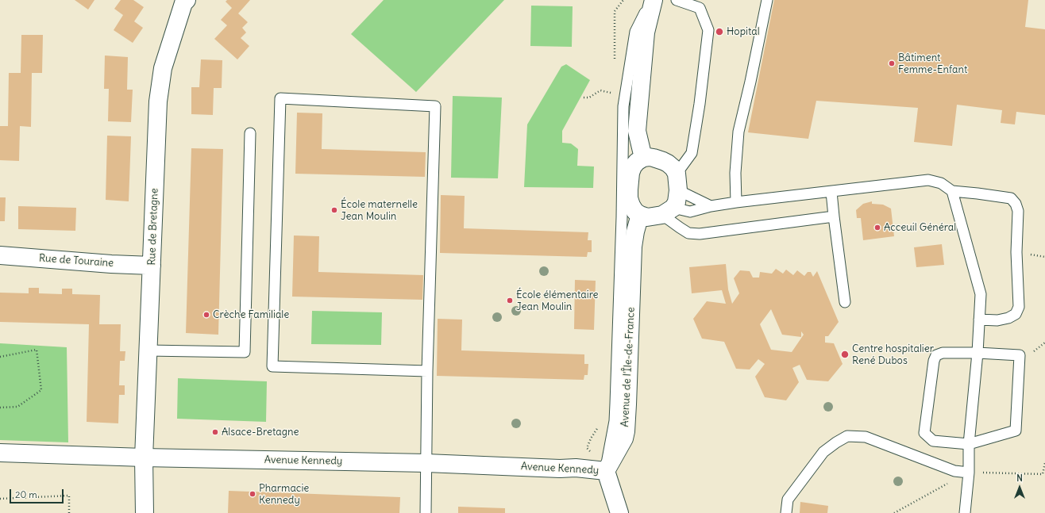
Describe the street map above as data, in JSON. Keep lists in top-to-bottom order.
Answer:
{
  "streets": {
    "street": [
      "Rue de Bretagne",
      "Rue de Touraine",
      "Avenue de l'Île-de-France",
      "Avenue Kennedy"
    ]
  },
  "crossings": [
    ["Rue de Bretagne", "Rue de Touraine"],
    ["Rue de Bretagne", "Avenue Kennedy"],
    ["Avenue de l'Île-de-France", "Avenue Kennedy"]
  ],
  "places": [
    "Hopital",
    "Bâtiment Femme-Enfant",
    "École maternelle Jean Moulin",
    "Acceuil Général",
    "École élémentaire Jean Moulin",
    "Crèche Familiale",
    "Centre hospitalier René Dubos",
    "Alsace-Bretagne",
    "Pharmacie Kennedy"
  ],
  "scale_bar": "20 m",
  "north": "top"
}
